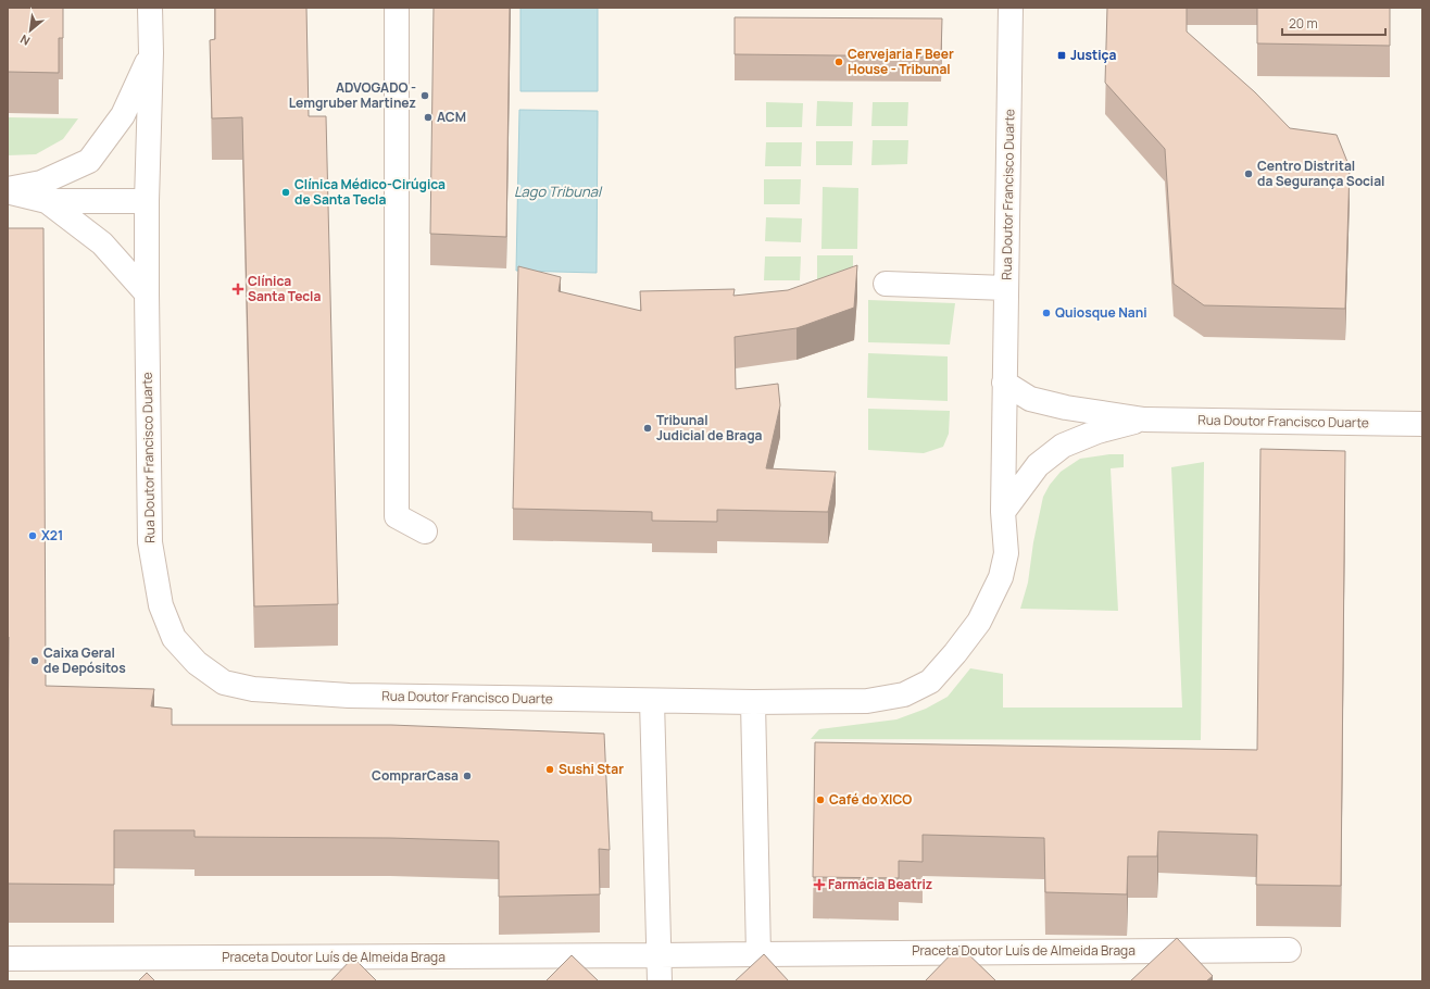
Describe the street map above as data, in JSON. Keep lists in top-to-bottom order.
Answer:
{
  "streets": {
    "street": ["Rua Doutor Francisco Duarte", "Praceta Doutor Luís de Almeida Braga"]
  },
  "water": ["Lago Tribunal"],
  "places": {
    "transit": ["Justiça"],
    "other": [
      "Cervejaria F Beer House - Tribunal",
      "ADVOGADO - Lemgruber Martinez",
      "ACM",
      "Centro Distrital da Segurança Social",
      "Clínica Médico-Cirúgica de Santa Tecla",
      "Quiosque Nani",
      "Tribunal Judicial de Braga",
      "X21",
      "Caixa Geral de Depósitos",
      "Sushi Star",
      "ComprarCasa",
      "Café do XICO"
    ],
    "health": ["Clínica Santa Tecla", "Farmácia Beatriz"]
  },
  "scale_bar": "20 m",
  "north": "bottom left"
}
